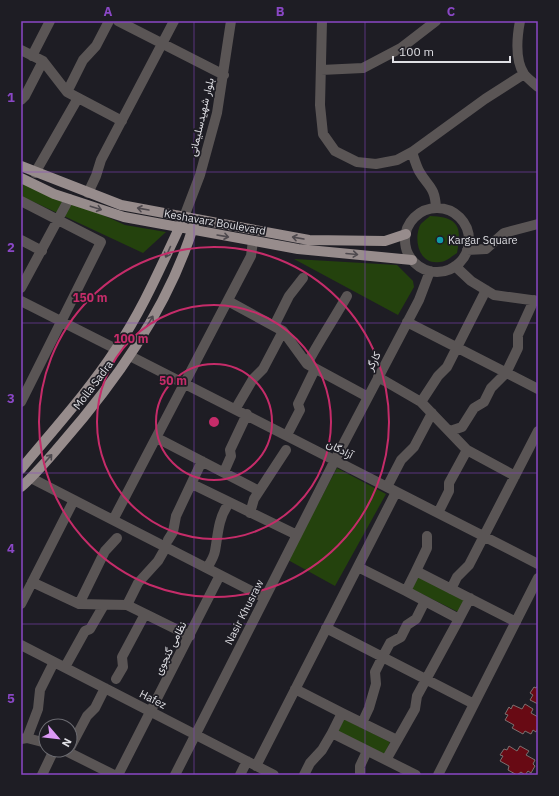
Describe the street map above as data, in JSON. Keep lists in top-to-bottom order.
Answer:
{
  "streets": {
    "main road": ["Keshavarz Boulevard", "Molla Sadra"],
    "street": [
      "بلوار شهیدسلیمانی",
      "کارگر",
      "آزادگان",
      "Nasir Khusraw",
      "نظامی گنجوی",
      "Hafez"
    ]
  },
  "crossings": [
    ["بلوار شهیدسلیمانی", "Keshavarz Boulevard"],
    ["بلوار شهیدسلیمانی", "Molla Sadra"],
    ["Keshavarz Boulevard", "کارگر"],
    ["Keshavarz Boulevard", "Molla Sadra"],
    ["کارگر", "آزادگان"],
    ["کارگر", "Nasir Khusraw"],
    ["Molla Sadra", "آزادگان"],
    ["آزادگان", "Nasir Khusraw"],
    ["Nasir Khusraw", "Hafez"],
    ["نظامی گنجوی", "Hafez"]
  ],
  "places": ["Kargar Square"],
  "scale_bar": "100 m",
  "north": "bottom right",
  "grid": {
    "columns": ["A", "B", "C"],
    "rows": [
      "1",
      "2",
      "3",
      "4",
      "5"
    ]
  },
  "rings": ["150 m", "100 m", "50 m"]
}
